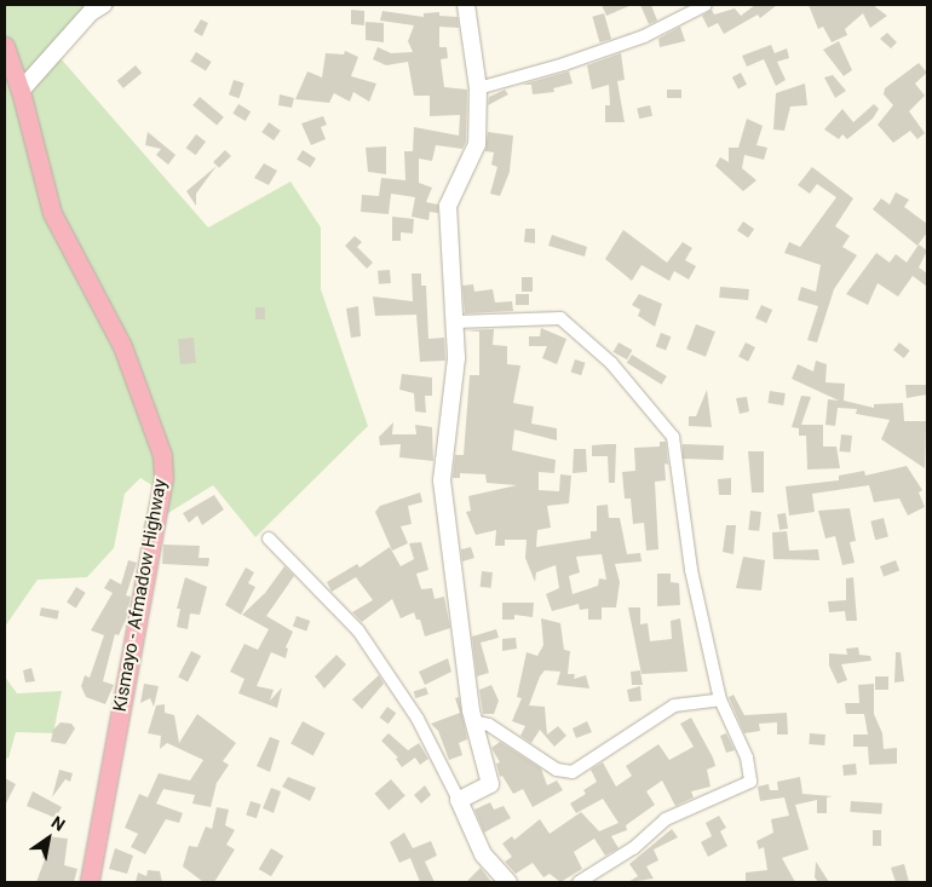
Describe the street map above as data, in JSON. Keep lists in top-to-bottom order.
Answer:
{
  "streets": {
    "main road": ["Kismayo - Afmadow Highway"]
  },
  "north": "top right"
}
